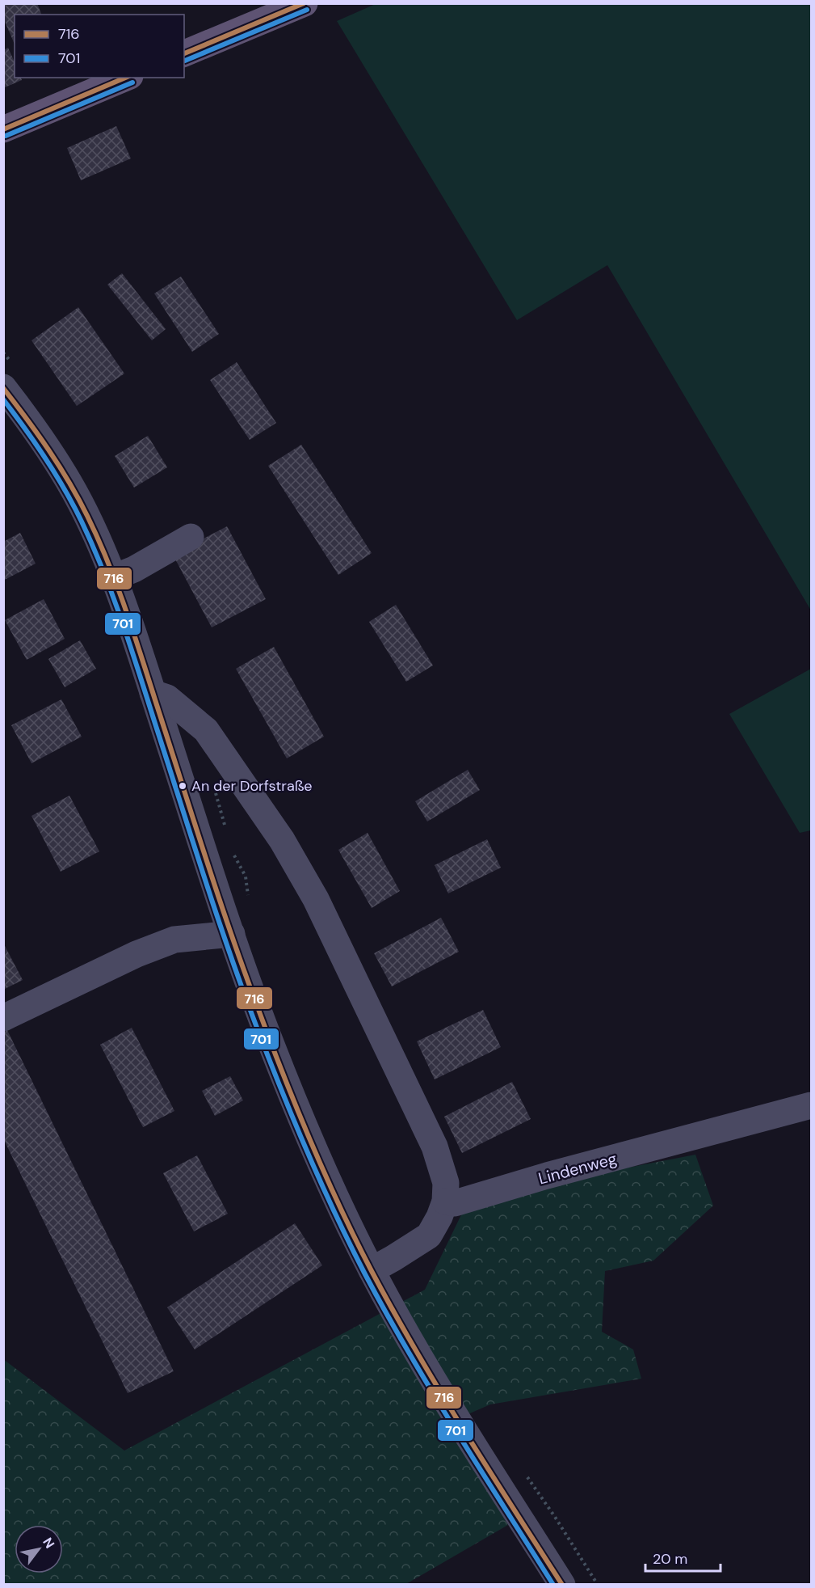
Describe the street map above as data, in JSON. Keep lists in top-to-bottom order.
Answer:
{
  "streets": {
    "street": ["Lindenweg"]
  },
  "places": ["An der Dorfstraße"],
  "lines": ["transit line 716", "transit line 701"],
  "legend": ["716", "701"],
  "scale_bar": "20 m",
  "north": "top right"
}
